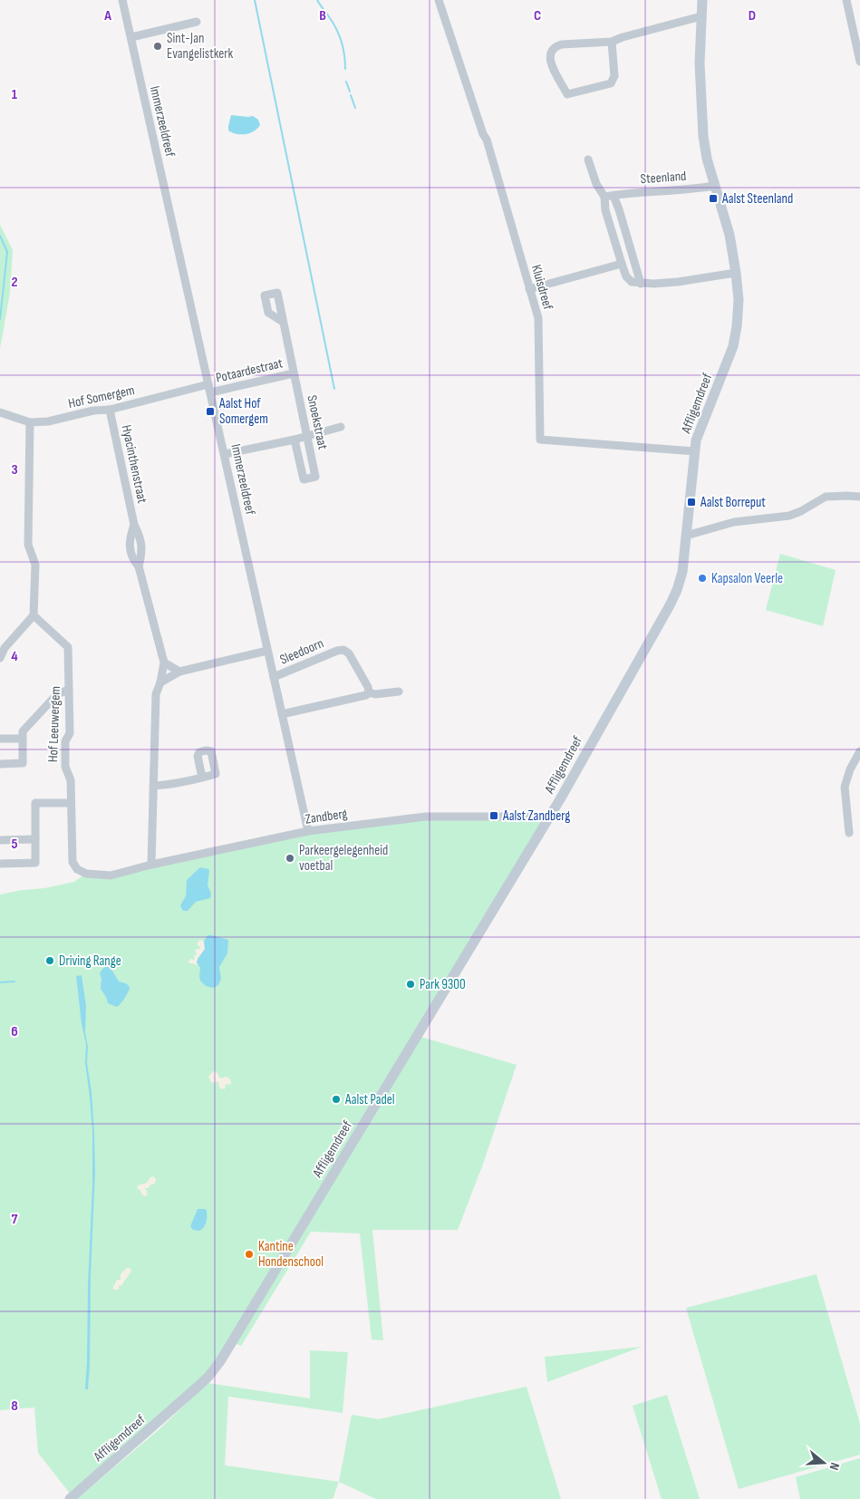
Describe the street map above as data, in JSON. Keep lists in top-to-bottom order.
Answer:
{
  "streets": {
    "street": [
      "Immerzeeldreef",
      "Steenland",
      "Kluisdreef",
      "Potaardestraat",
      "Hof Somergem",
      "Affligemdreef",
      "Snoekstraat",
      "Hyacinthenstraat",
      "Sleedoorn",
      "Hof Leeuwergem",
      "Zandberg"
    ]
  },
  "crossings": [
    ["Immerzeeldreef", "Potaardestraat"],
    ["Immerzeeldreef", "Hof Somergem"],
    ["Immerzeeldreef", "Sleedoorn"],
    ["Immerzeeldreef", "Zandberg"],
    ["Steenland", "Affligemdreef"],
    ["Kluisdreef", "Affligemdreef"],
    ["Potaardestraat", "Hof Somergem"],
    ["Potaardestraat", "Snoekstraat"],
    ["Hof Somergem", "Hyacinthenstraat"],
    ["Affligemdreef", "Zandberg"],
    ["Hyacinthenstraat", "Zandberg"],
    ["Hof Leeuwergem", "Zandberg"]
  ],
  "places": {
    "other": [
      "Sint-Jan Evangelistkerk",
      "Kapsalon Veerle",
      "Parkeergelegenheid voetbal",
      "Driving Range",
      "Park 9300",
      "Aalst Padel",
      "Kantine Hondenschool"
    ],
    "transit": [
      "Aalst Steenland",
      "Aalst Hof Somergem",
      "Aalst Borreput",
      "Aalst Zandberg"
    ]
  },
  "north": "right",
  "grid": {
    "columns": [
      "A",
      "B",
      "C",
      "D"
    ],
    "rows": [
      "1",
      "2",
      "3",
      "4",
      "5",
      "6",
      "7",
      "8"
    ]
  }
}
